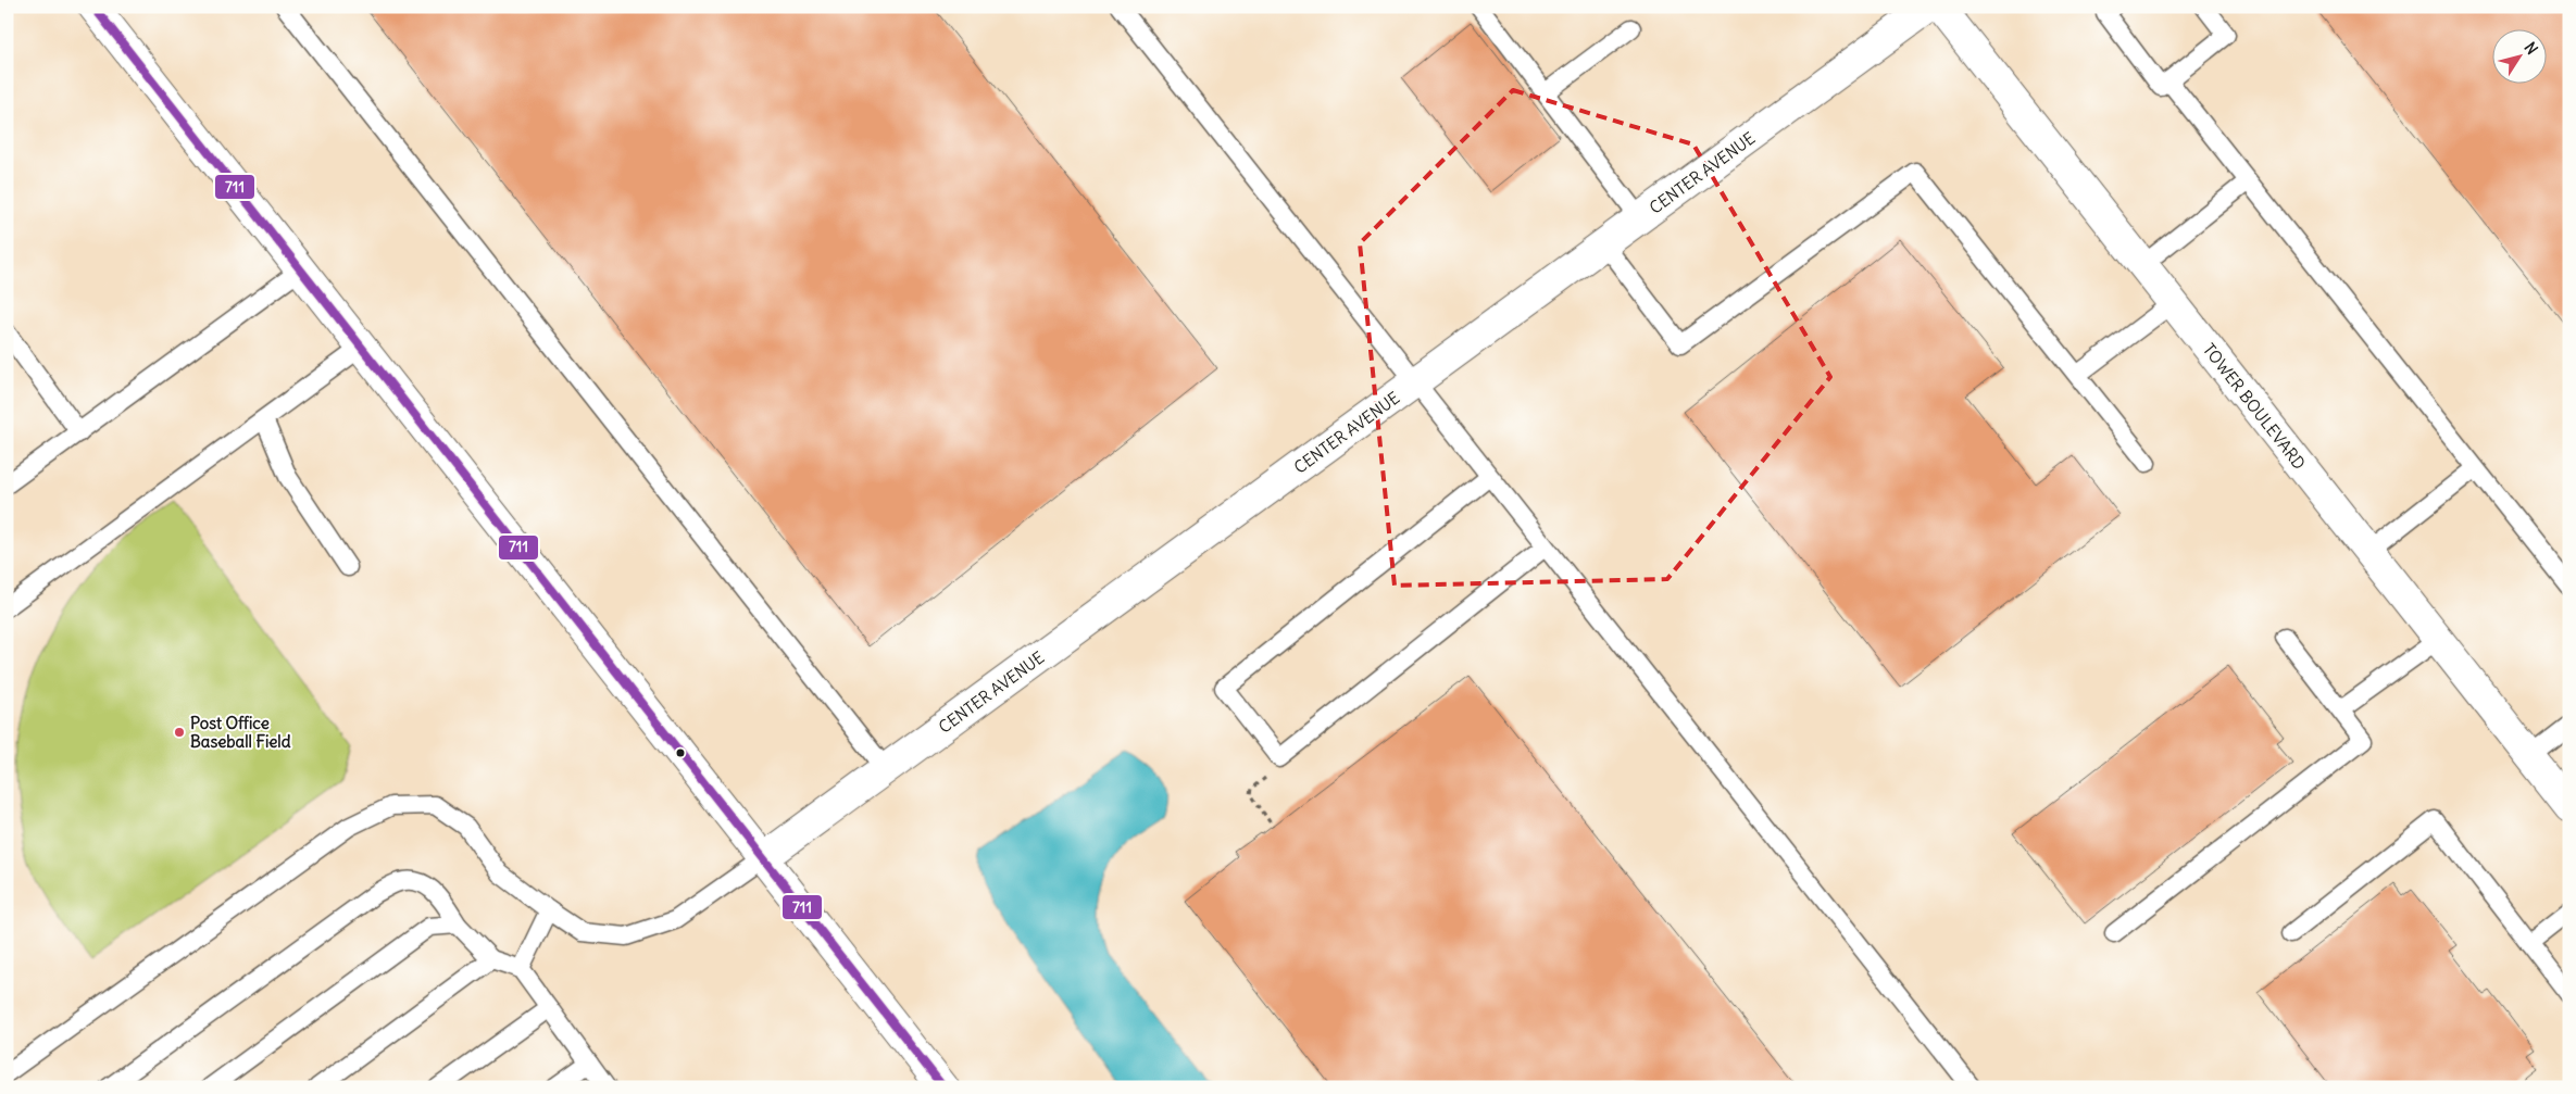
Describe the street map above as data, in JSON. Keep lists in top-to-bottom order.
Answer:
{
  "streets": {
    "street": ["CENTER AVENUE", "TOWER BOULEVARD"]
  },
  "places": ["Post Office Baseball Field"],
  "lines": ["transit line 711"],
  "north": "top right"
}
